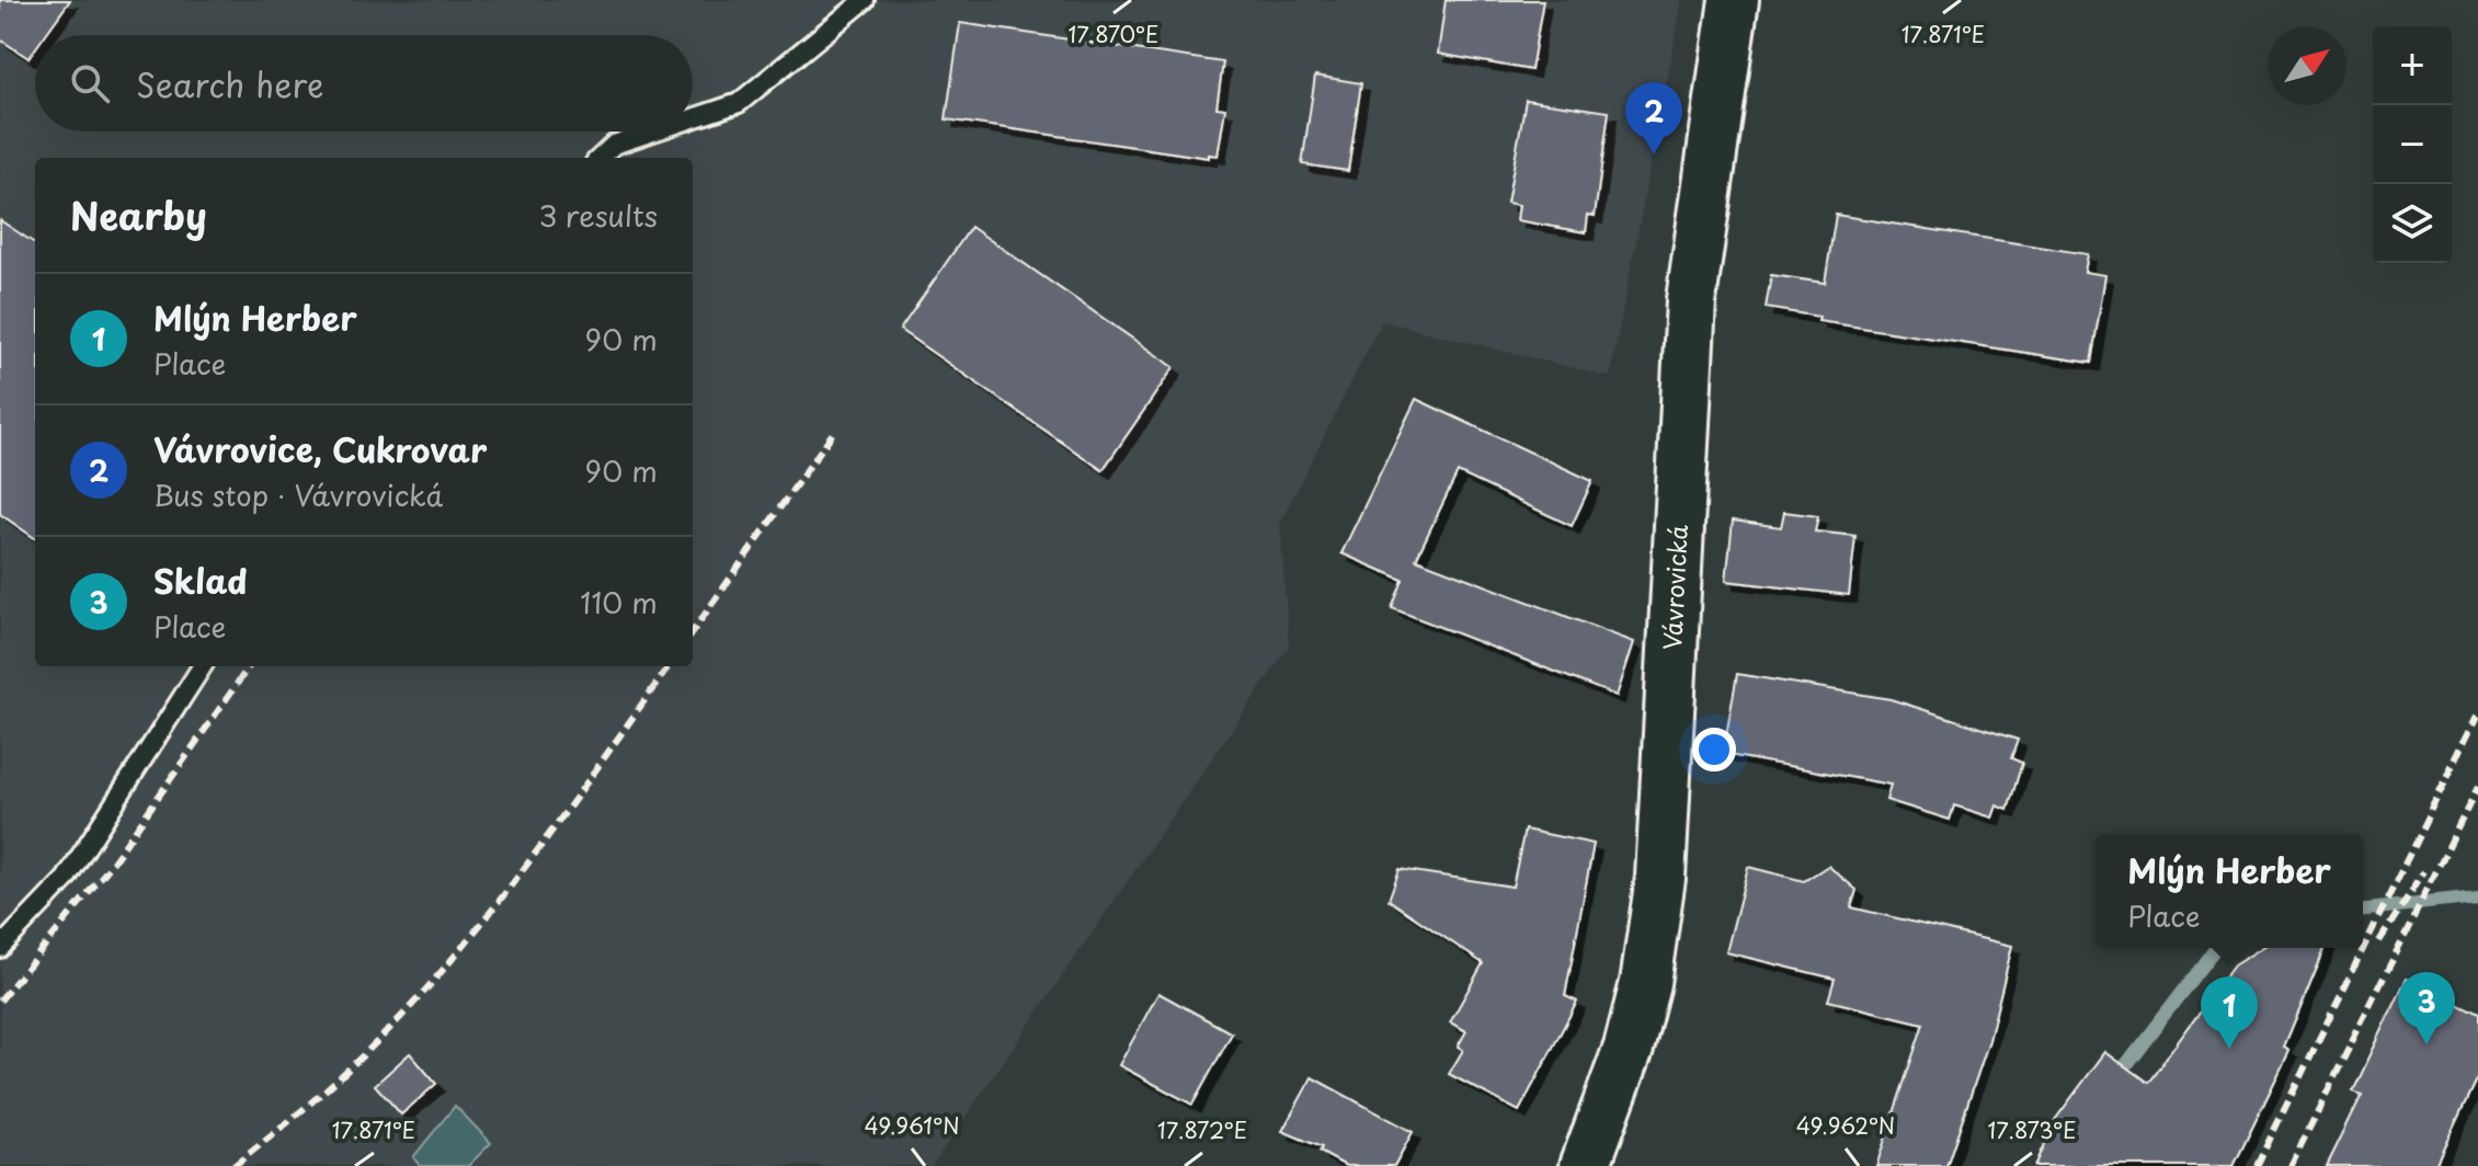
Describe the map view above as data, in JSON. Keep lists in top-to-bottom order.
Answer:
{
  "streets": {
    "street": ["Vávrovická"]
  },
  "north": "top right",
  "page": {
    "map_buttons": ["+", "−"],
    "search": "Search here",
    "pins": ["2", "3", "1"],
    "heading": ["Nearby", "3 results"],
    "list": [
      {
        "mark": "1",
        "name": "Mlýn Herber",
        "note": "Place",
        "value": "90 m"
      },
      {
        "mark": "2",
        "name": "Vávrovice, Cukrovar",
        "note": "Bus stop · Vávrovická",
        "value": "90 m"
      },
      {
        "mark": "3",
        "name": "Sklad",
        "note": "Place",
        "value": "110 m"
      }
    ],
    "popup": ["Mlýn Herber", "Place"]
  },
  "coordinates": [
    "17.871°E",
    "17.870°E",
    "49.961°N",
    "49.962°N",
    "17.872°E",
    "17.873°E"
  ]
}
